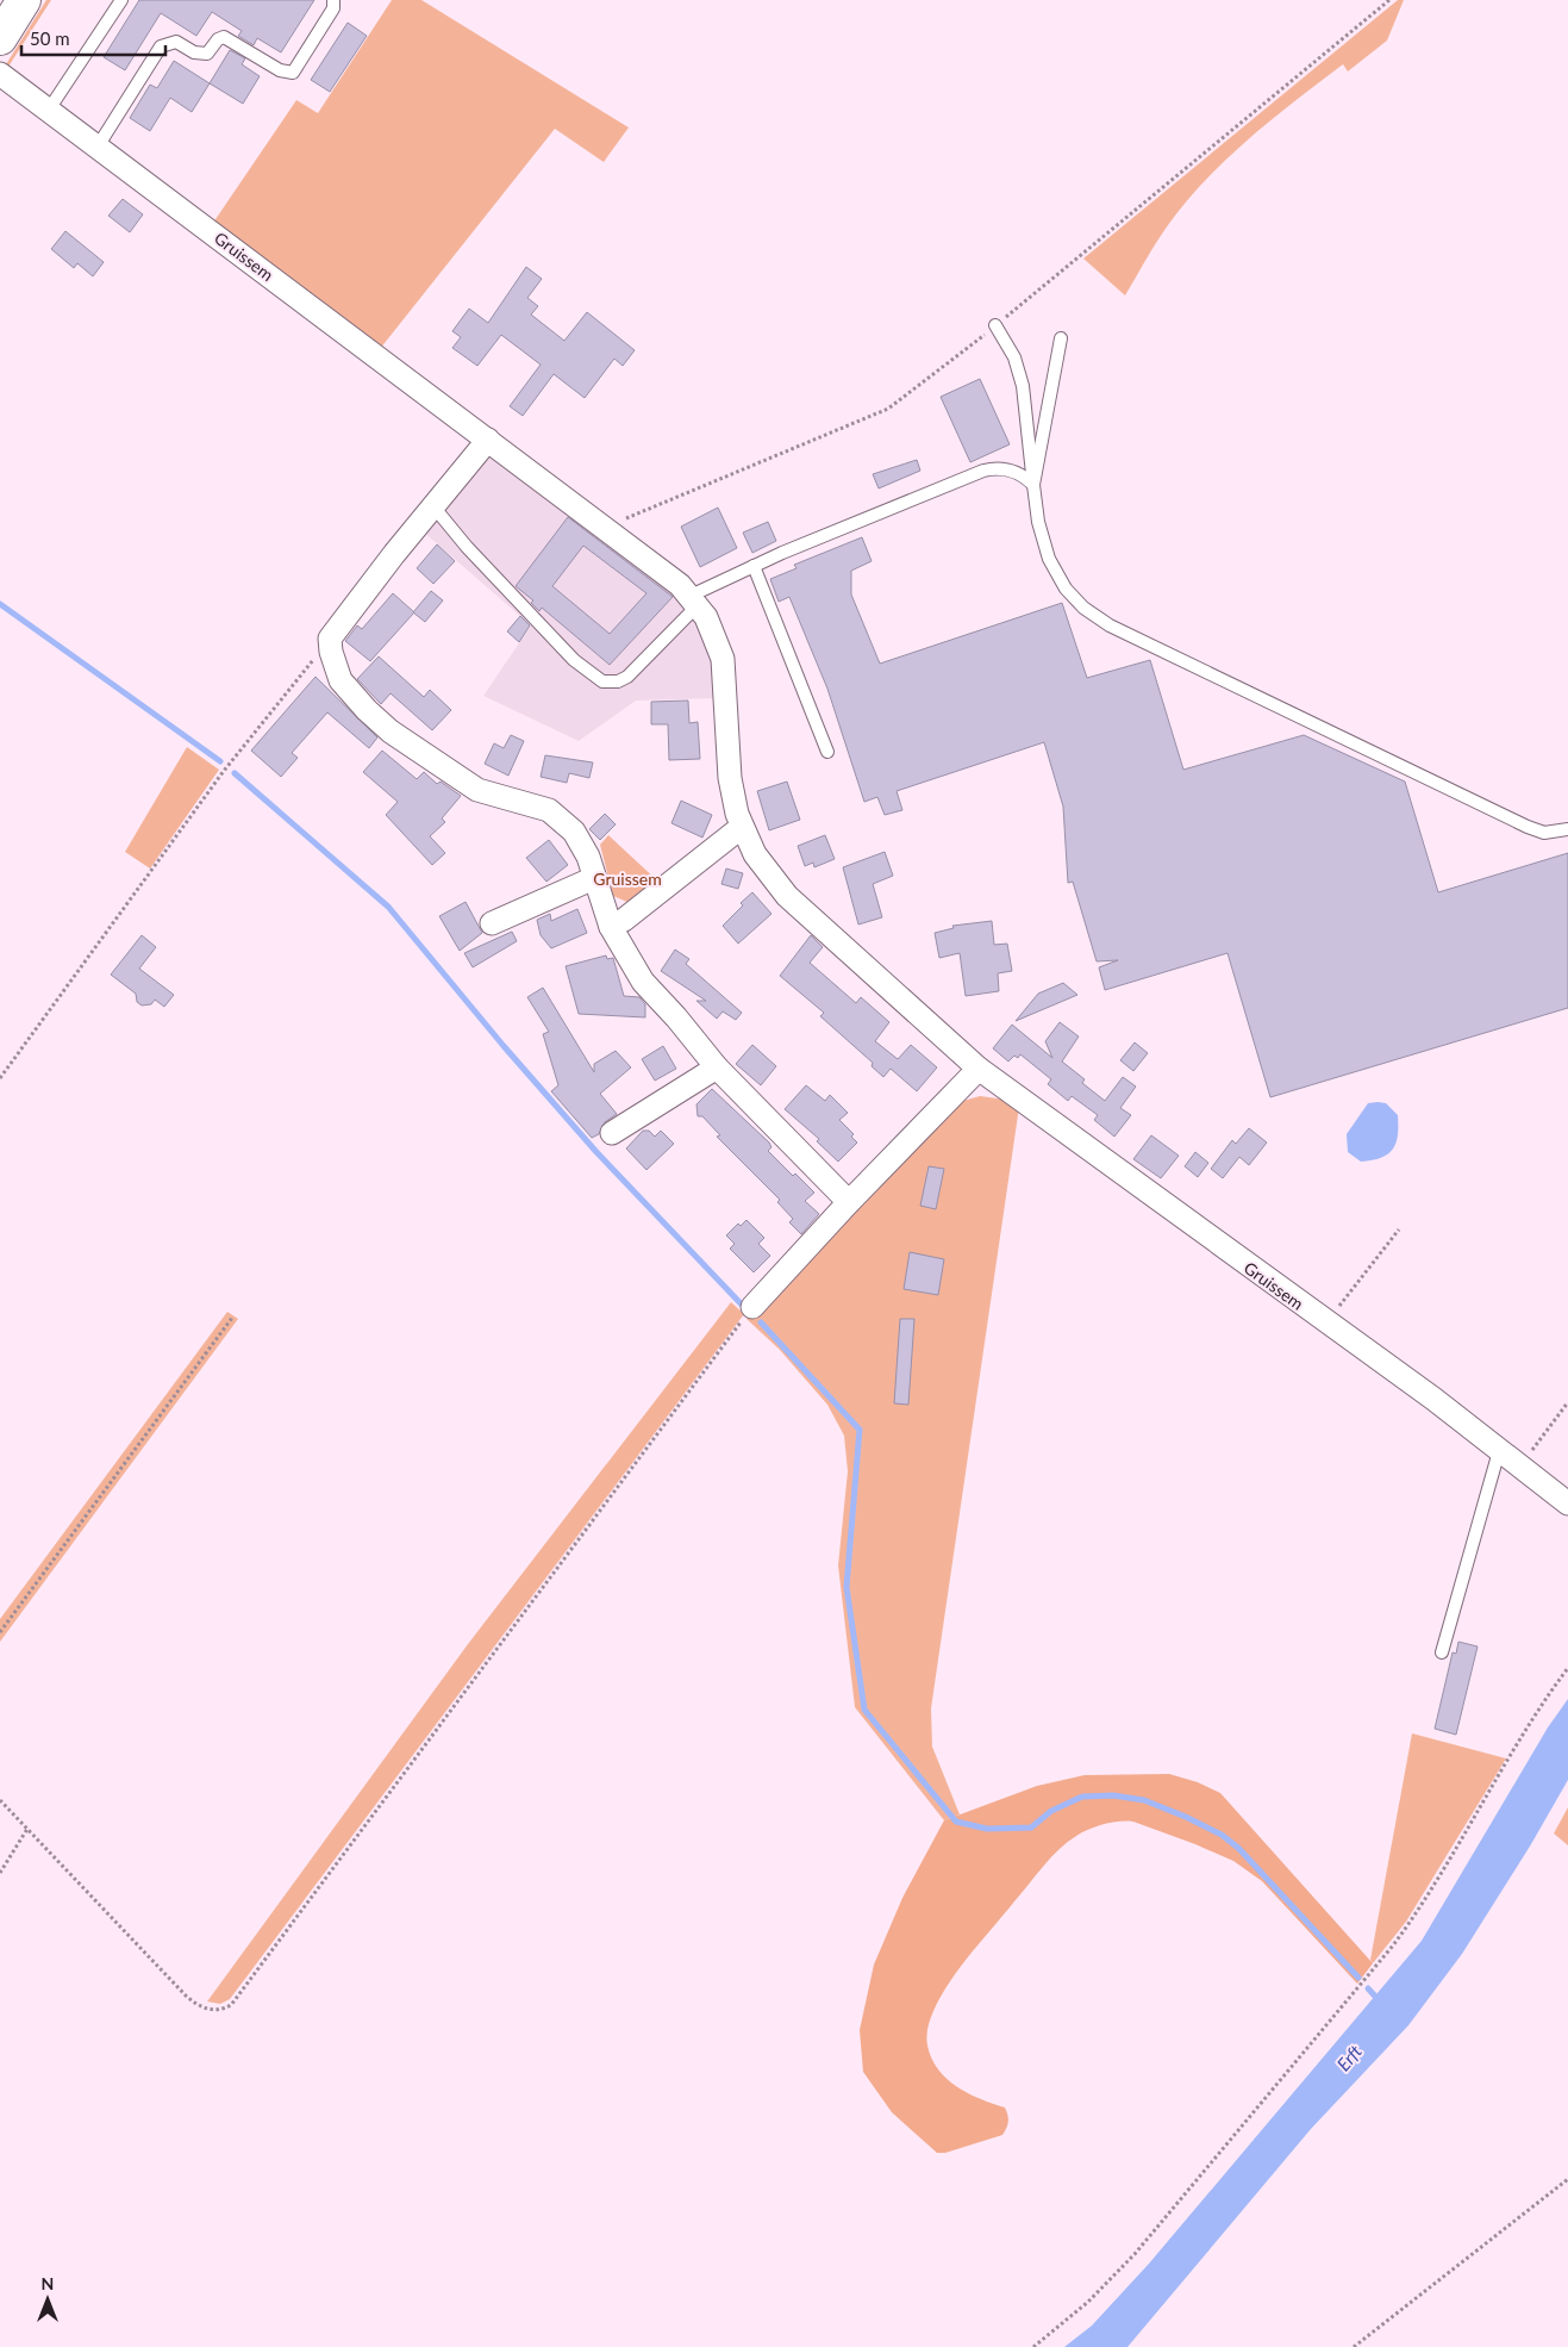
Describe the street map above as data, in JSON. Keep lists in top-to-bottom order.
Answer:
{
  "streets": {
    "street": ["Gruissem"]
  },
  "water": ["Erft"],
  "parks": ["Gruissem"],
  "scale_bar": "50 m",
  "north": "top"
}
